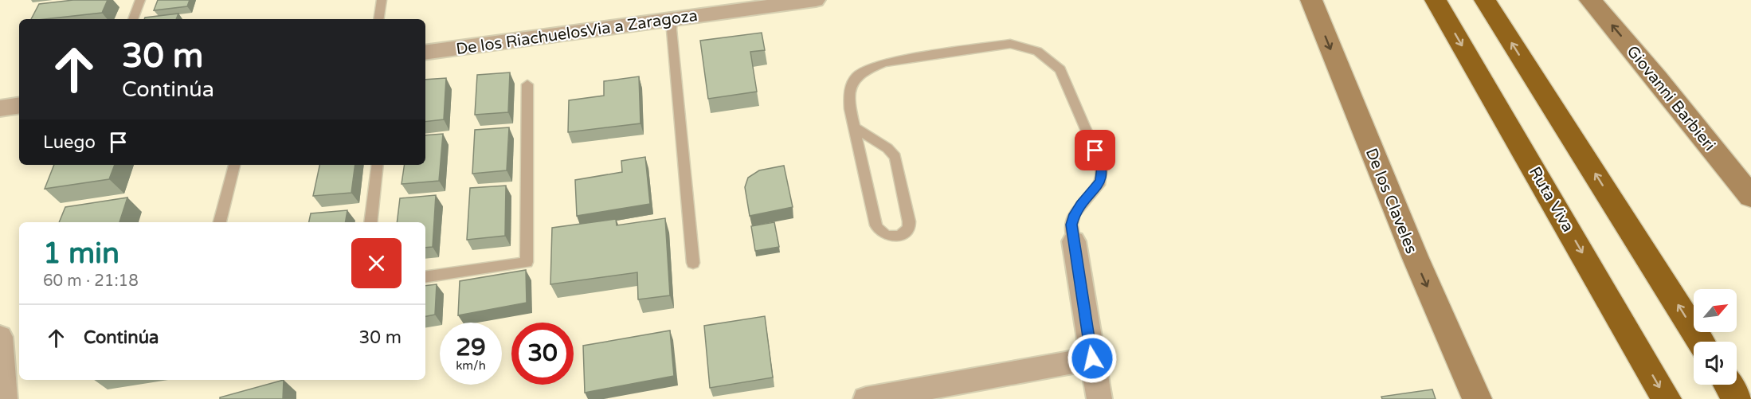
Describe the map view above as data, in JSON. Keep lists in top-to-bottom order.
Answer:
{
  "streets": {
    "highway": ["Ruta Viva"],
    "main road": ["Giovanni Barbieri", "De los Claveles"],
    "street": ["De los RiachuelosVia a Zaragoza"]
  },
  "one_way": ["Giovanni Barbieri", "De los Claveles"],
  "north": "top right",
  "page": {
    "turn": ["30 m", "Continúa"],
    "then": "Luego",
    "heading": ["1 min", "60 m · 21:18"],
    "list": [
      {
        "name": "Continúa",
        "value": "30 m"
      }
    ],
    "speed": "29 km/h",
    "limit": "30"
  }
}
